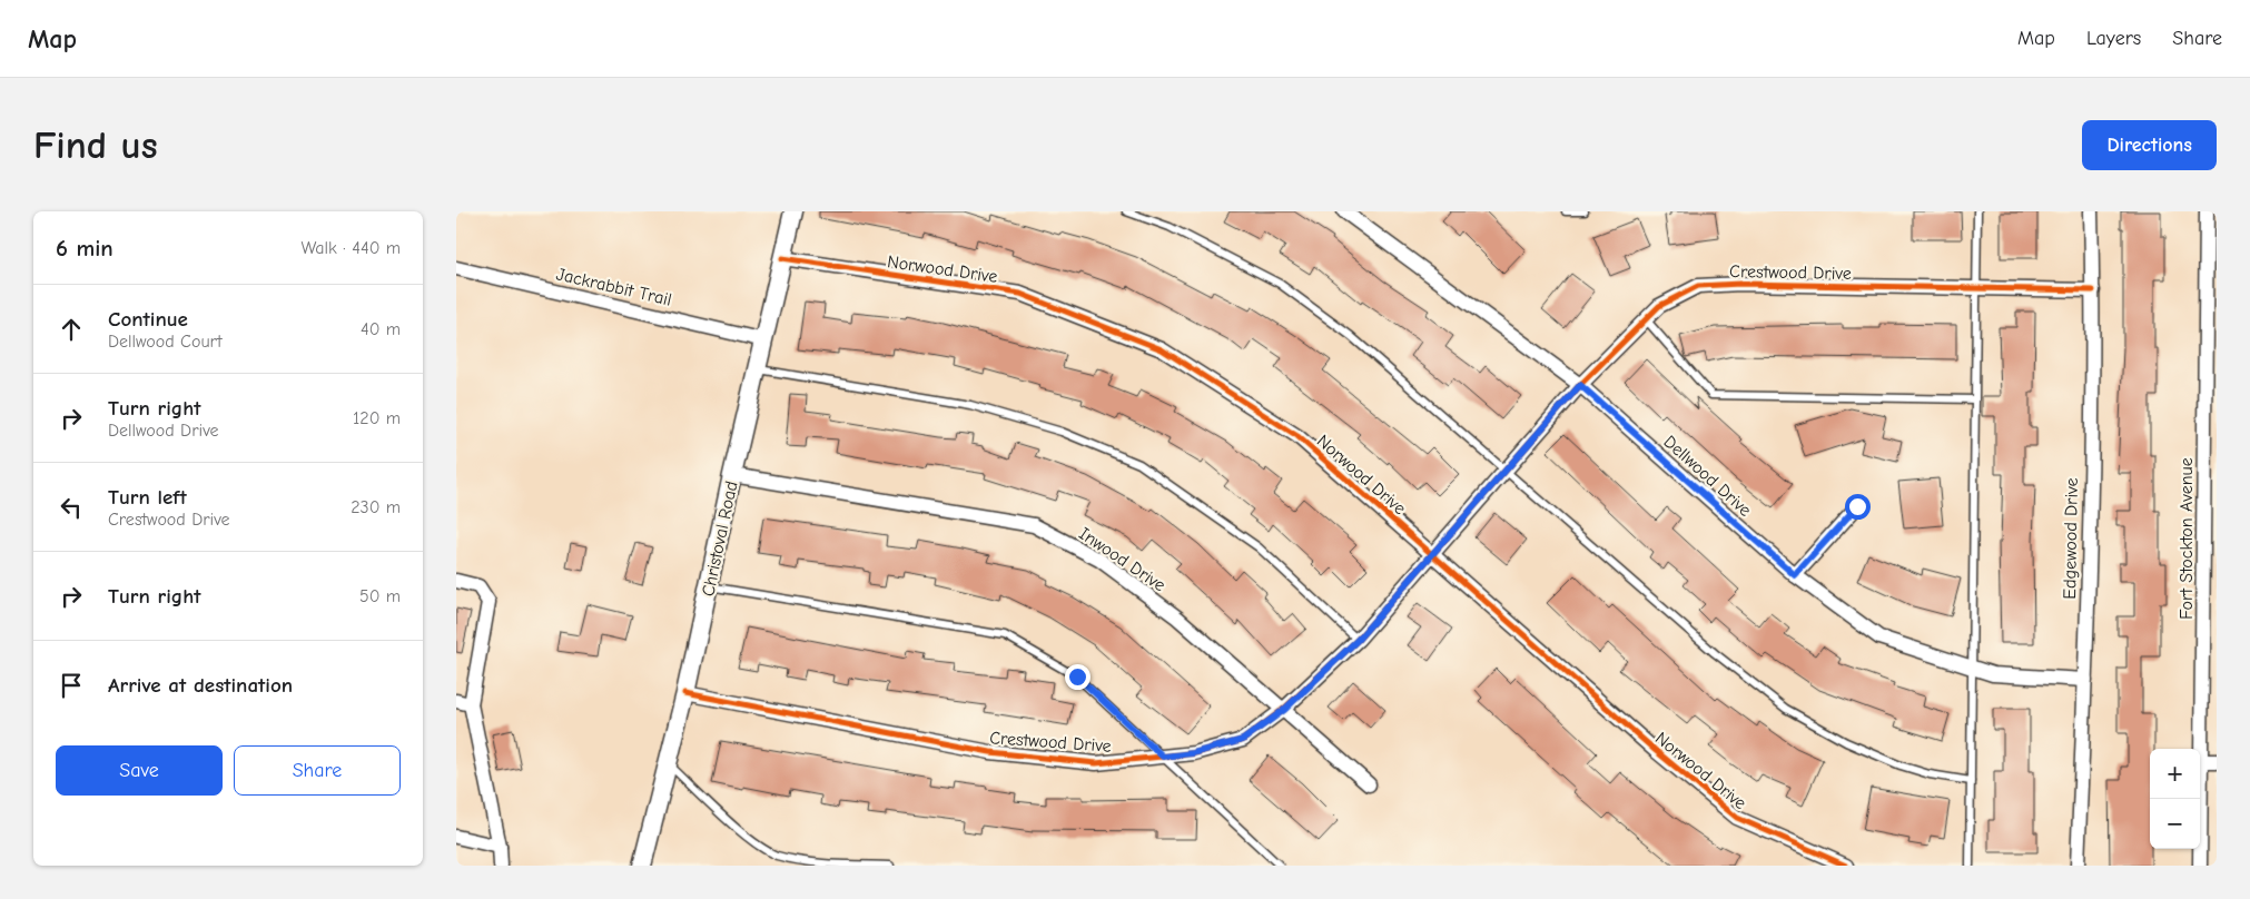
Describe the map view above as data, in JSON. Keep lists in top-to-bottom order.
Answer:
{
  "streets": {
    "street": [
      "Norwood Drive",
      "Crestwood Drive",
      "Jackrabbit Trail",
      "Dellwood Drive",
      "Christoval Road",
      "Edgewood Drive",
      "Fort Stockton Avenue",
      "Inwood Drive"
    ]
  },
  "crossings": [
    ["Norwood Drive", "Crestwood Drive"],
    ["Norwood Drive", "Christoval Road"],
    ["Crestwood Drive", "Dellwood Drive"],
    ["Crestwood Drive", "Christoval Road"],
    ["Crestwood Drive", "Edgewood Drive"],
    ["Crestwood Drive", "Inwood Drive"],
    ["Jackrabbit Trail", "Christoval Road"],
    ["Dellwood Drive", "Edgewood Drive"],
    ["Christoval Road", "Inwood Drive"]
  ],
  "page": {
    "header": "Map",
    "nav": ["Map", "Layers", "Share"],
    "buttons": [
      "Directions",
      ["Save", "Share"]
    ],
    "title": "Find us",
    "heading": ["6 min", "Walk · 440 m"],
    "list": [
      ["Continue", "Dellwood Court", "40 m"],
      ["Turn right", "Dellwood Drive", "120 m"],
      ["Turn left", "Crestwood Drive", "230 m"],
      ["Turn right", "50 m"],
      "Arrive at destination"
    ],
    "map_buttons": ["+", "−"]
  }
}
